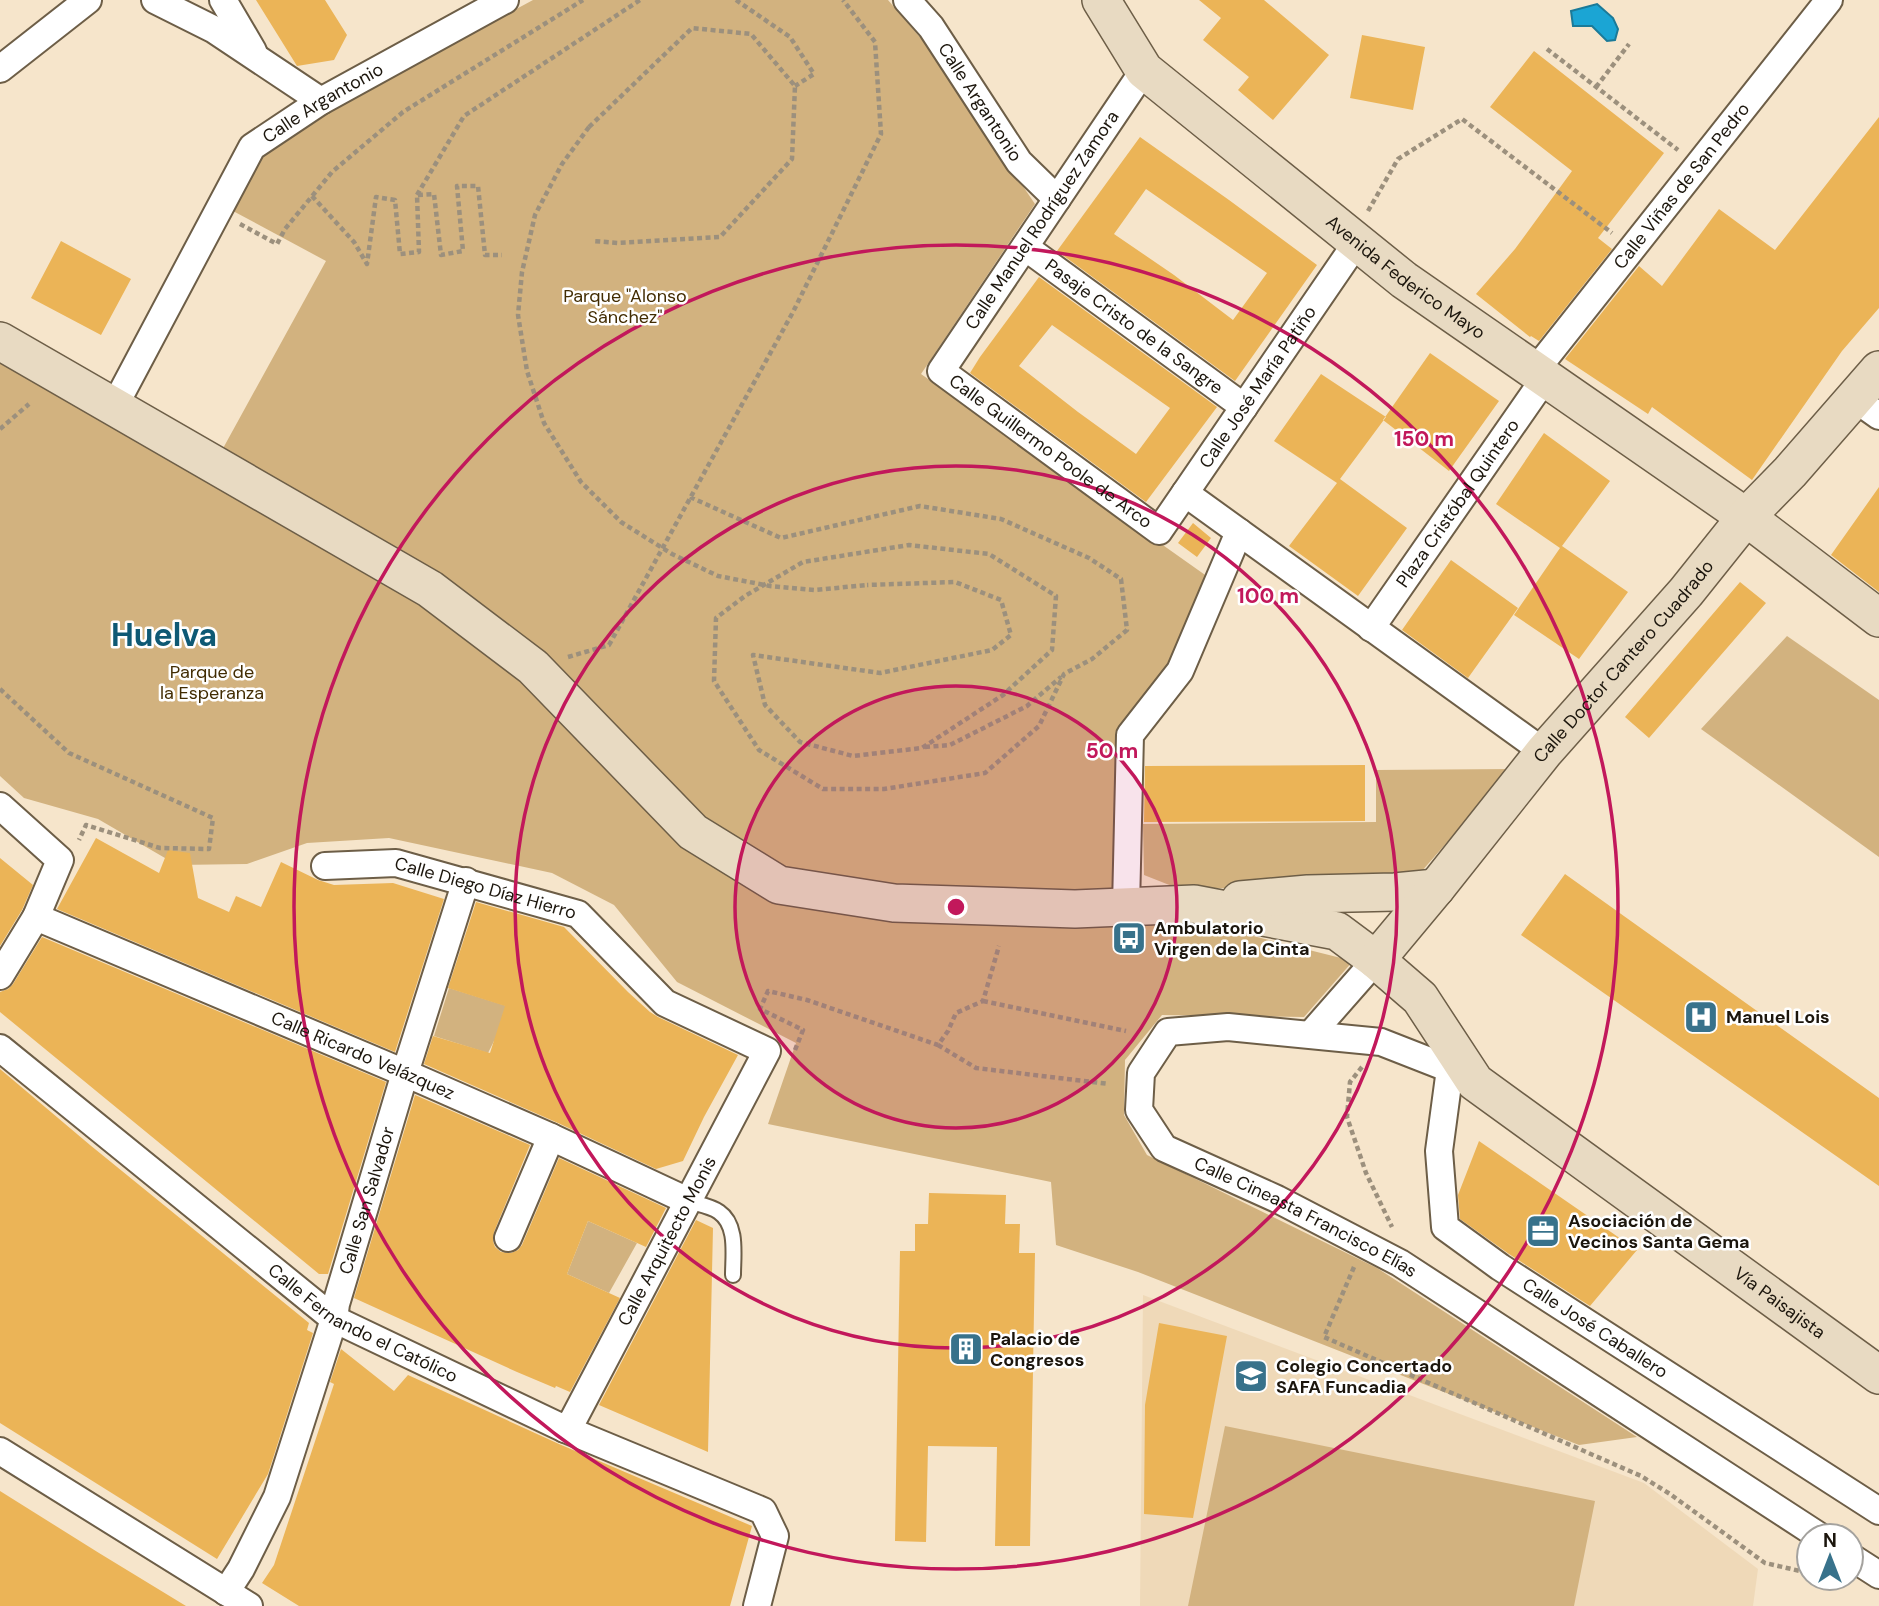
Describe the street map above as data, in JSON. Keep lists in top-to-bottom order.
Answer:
{
  "streets": {
    "street": [
      "Calle Argantonio",
      "Calle Viñas de San Pedro",
      "Calle Manuel Rodríguez Zamora",
      "Avenida Federico Mayo",
      "Pasaje Cristo de la Sangre",
      "Calle José María Patiño",
      "Calle Guillermo Poole de Arco",
      "Plaza Cristóbal Quintero",
      "Calle Doctor Cantero Cuadrado",
      "Calle Diego Díaz Hierro",
      "Calle Ricardo Velázquez",
      "Calle San Salvador",
      "Calle Cineasta Francisco Elías",
      "Calle Arquitecto Monis",
      "Vía Paisajista",
      "Calle Fernando el Católico",
      "Calle José Caballero"
    ]
  },
  "crossings": [
    ["Calle Argantonio", "Calle Manuel Rodríguez Zamora"],
    ["Calle Viñas de San Pedro", "Avenida Federico Mayo"],
    ["Calle Viñas de San Pedro", "Plaza Cristóbal Quintero"],
    ["Calle Manuel Rodríguez Zamora", "Avenida Federico Mayo"],
    ["Calle Manuel Rodríguez Zamora", "Pasaje Cristo de la Sangre"],
    ["Calle Manuel Rodríguez Zamora", "Calle Guillermo Poole de Arco"],
    ["Avenida Federico Mayo", "Calle José María Patiño"],
    ["Avenida Federico Mayo", "Plaza Cristóbal Quintero"],
    ["Avenida Federico Mayo", "Calle Doctor Cantero Cuadrado"],
    ["Pasaje Cristo de la Sangre", "Calle José María Patiño"],
    ["Calle José María Patiño", "Calle Guillermo Poole de Arco"],
    ["Calle Diego Díaz Hierro", "Calle San Salvador"],
    ["Calle Diego Díaz Hierro", "Calle Arquitecto Monis"],
    ["Calle Ricardo Velázquez", "Calle San Salvador"],
    ["Calle Ricardo Velázquez", "Calle Arquitecto Monis"],
    ["Calle San Salvador", "Calle Fernando el Católico"],
    ["Calle Cineasta Francisco Elías", "Vía Paisajista"],
    ["Calle Cineasta Francisco Elías", "Calle José Caballero"],
    ["Calle Arquitecto Monis", "Calle Fernando el Católico"],
    ["Vía Paisajista", "Calle José Caballero"]
  ],
  "districts": ["Huelva"],
  "parks": ["Parque \"Alonso Sánchez\"", "Parque de la Esperanza"],
  "places": {
    "bus stop": ["Ambulatorio Virgen de la Cinta"],
    "hospital": ["Manuel Lois"],
    "office": ["Asociación de Vecinos Santa Gema"],
    "building": ["Palacio de Congresos"],
    "school or university": ["Colegio Concertado SAFA Funcadia"]
  },
  "north": "top",
  "rings": ["150 m", "100 m", "50 m"]
}
